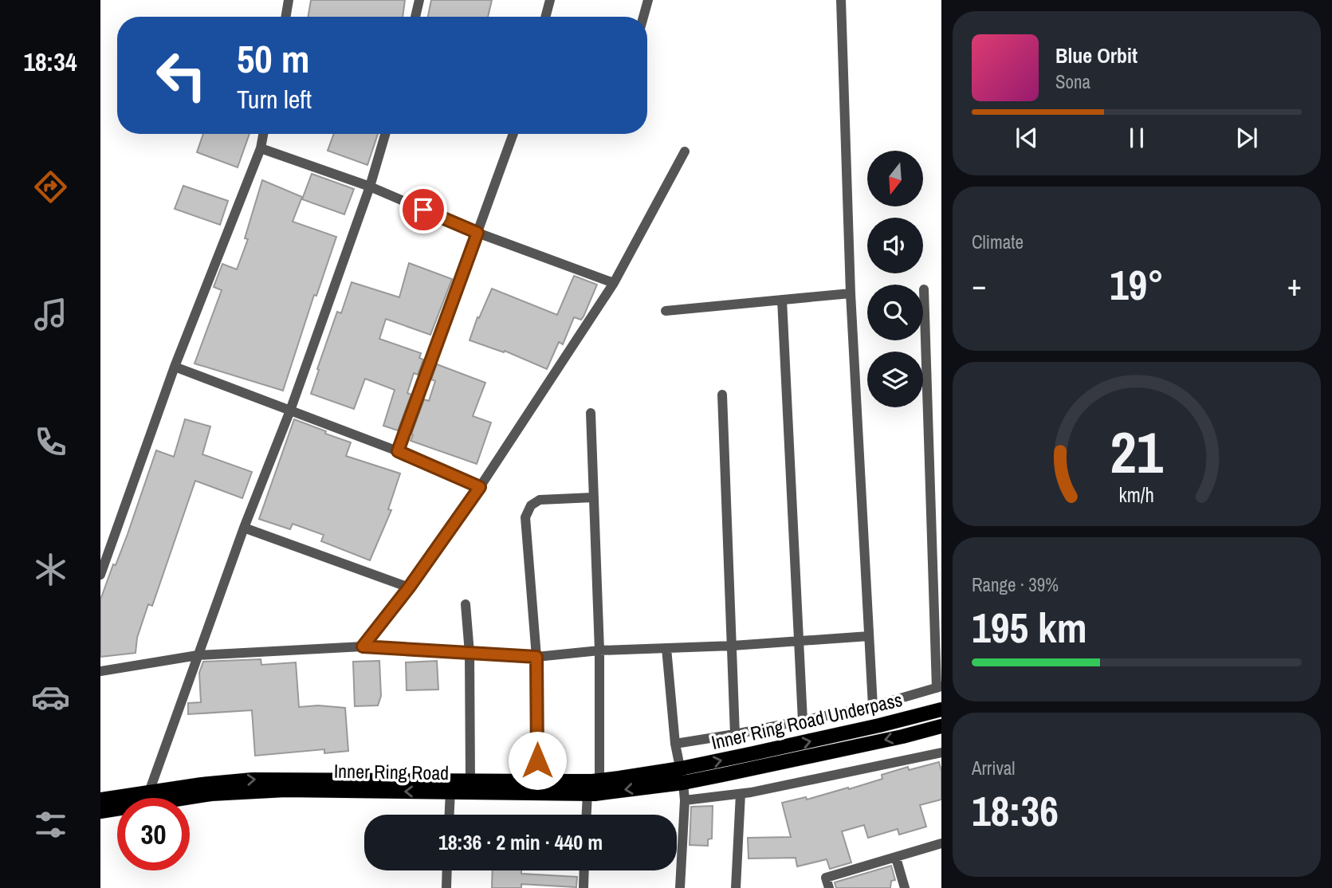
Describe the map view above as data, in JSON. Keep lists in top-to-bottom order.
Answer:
{
  "streets": {
    "main road": ["Inner Ring Road Underpass", "Inner Ring Road"]
  },
  "crossings": [
    ["Inner Ring Road Underpass", "Inner Ring Road"]
  ],
  "north": "bottom",
  "page": {
    "tabs": "18:34",
    "turn": ["50 m", "Turn left"],
    "song": ["Blue Orbit", "Sona"],
    "tile": [
      "Climate",
      ["Range · 39%", "195 km"],
      ["Arrival", "18:36"]
    ],
    "heat": ["−", "19°", "+"],
    "limit": "30",
    "trip": "18:36 · 2 min · 440 m",
    "gauge": ["21", "km/h"]
  }
}
